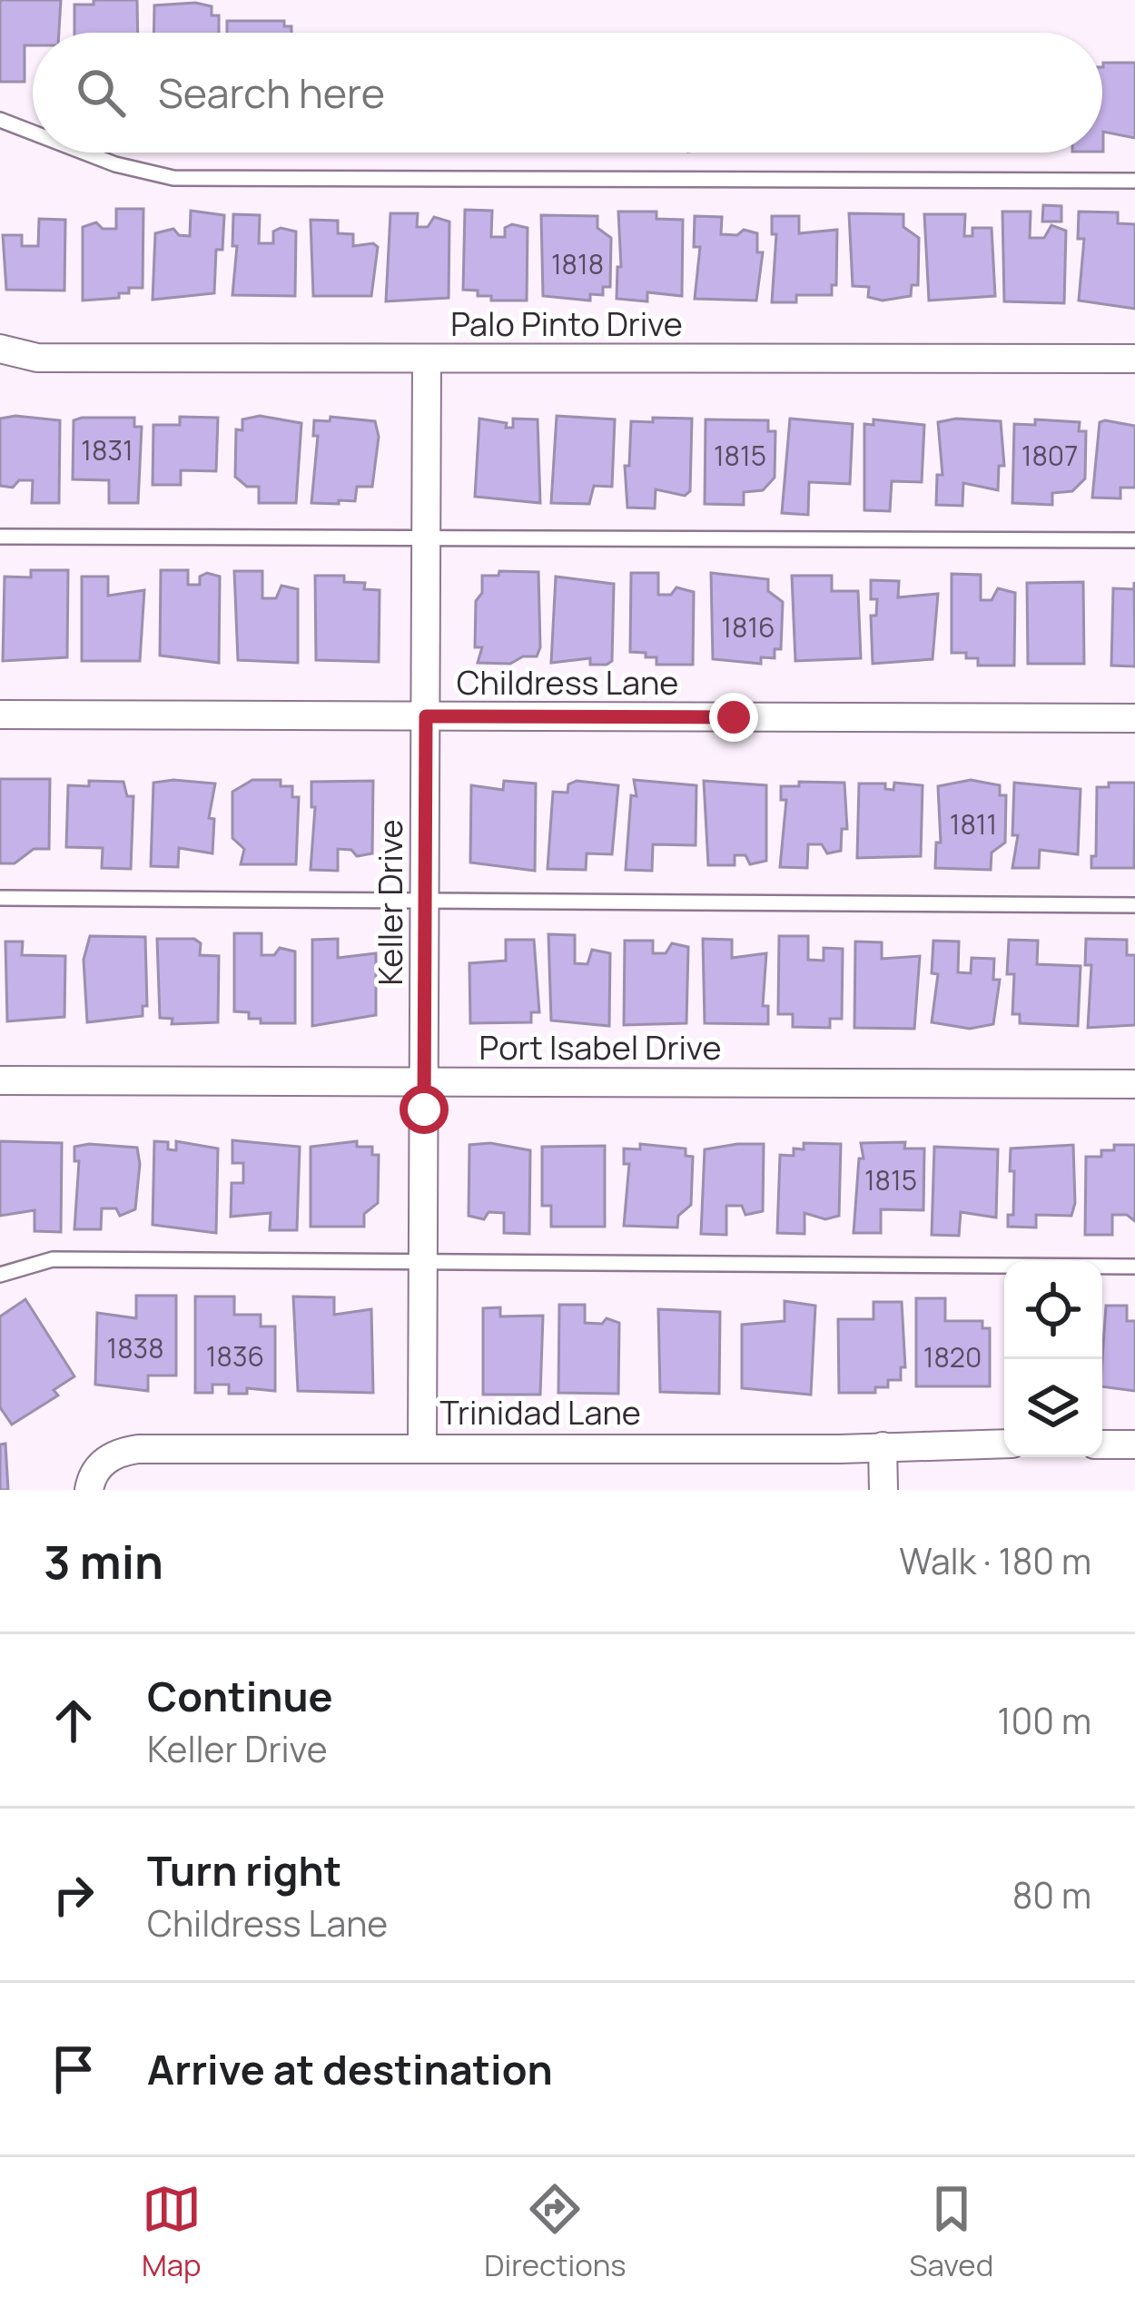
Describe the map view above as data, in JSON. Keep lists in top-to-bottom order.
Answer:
{
  "streets": {
    "street": [
      "Palo Pinto Drive",
      "Childress Lane",
      "Keller Drive",
      "Port Isabel Drive",
      "Trinidad Lane"
    ]
  },
  "crossings": [
    ["Palo Pinto Drive", "Keller Drive"],
    ["Childress Lane", "Keller Drive"],
    ["Keller Drive", "Port Isabel Drive"],
    ["Keller Drive", "Trinidad Lane"]
  ],
  "house_numbers": [
    "1818",
    "1831",
    "1815",
    "1807",
    "1816",
    "1811",
    "1815",
    "1838",
    "1836",
    "1820"
  ],
  "page": {
    "search": "Search here",
    "heading": ["3 min", "Walk · 180 m"],
    "list": [
      ["Continue", "Keller Drive", "100 m"],
      ["Turn right", "Childress Lane", "80 m"],
      "Arrive at destination"
    ],
    "nav": ["Map", "Directions", "Saved"]
  }
}
